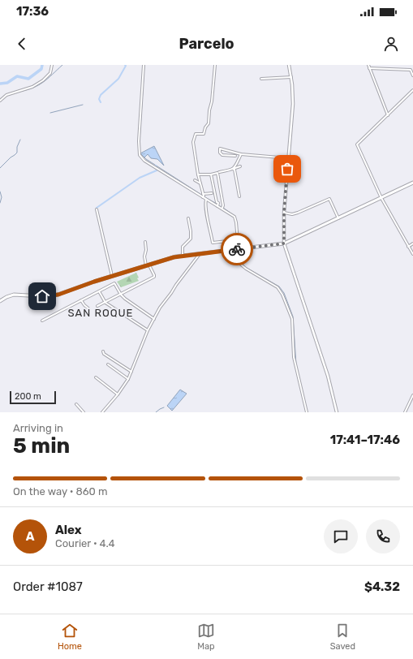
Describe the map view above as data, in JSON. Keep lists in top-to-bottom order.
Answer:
{
  "districts": ["SAN ROQUE"],
  "scale_bar": "200 m",
  "page": {
    "status": "17:36",
    "header": "Parcelo",
    "scale": "200 m",
    "heading": ["5 min", "Arriving in", "17:41–17:46"],
    "panel": [
      "Alex",
      "Courier · 4.4",
      "Order #1087",
      "$4.32"
    ],
    "bar": "On the way · 860 m",
    "round": "A",
    "tabs": ["Home", "Map", "Saved"]
  }
}
